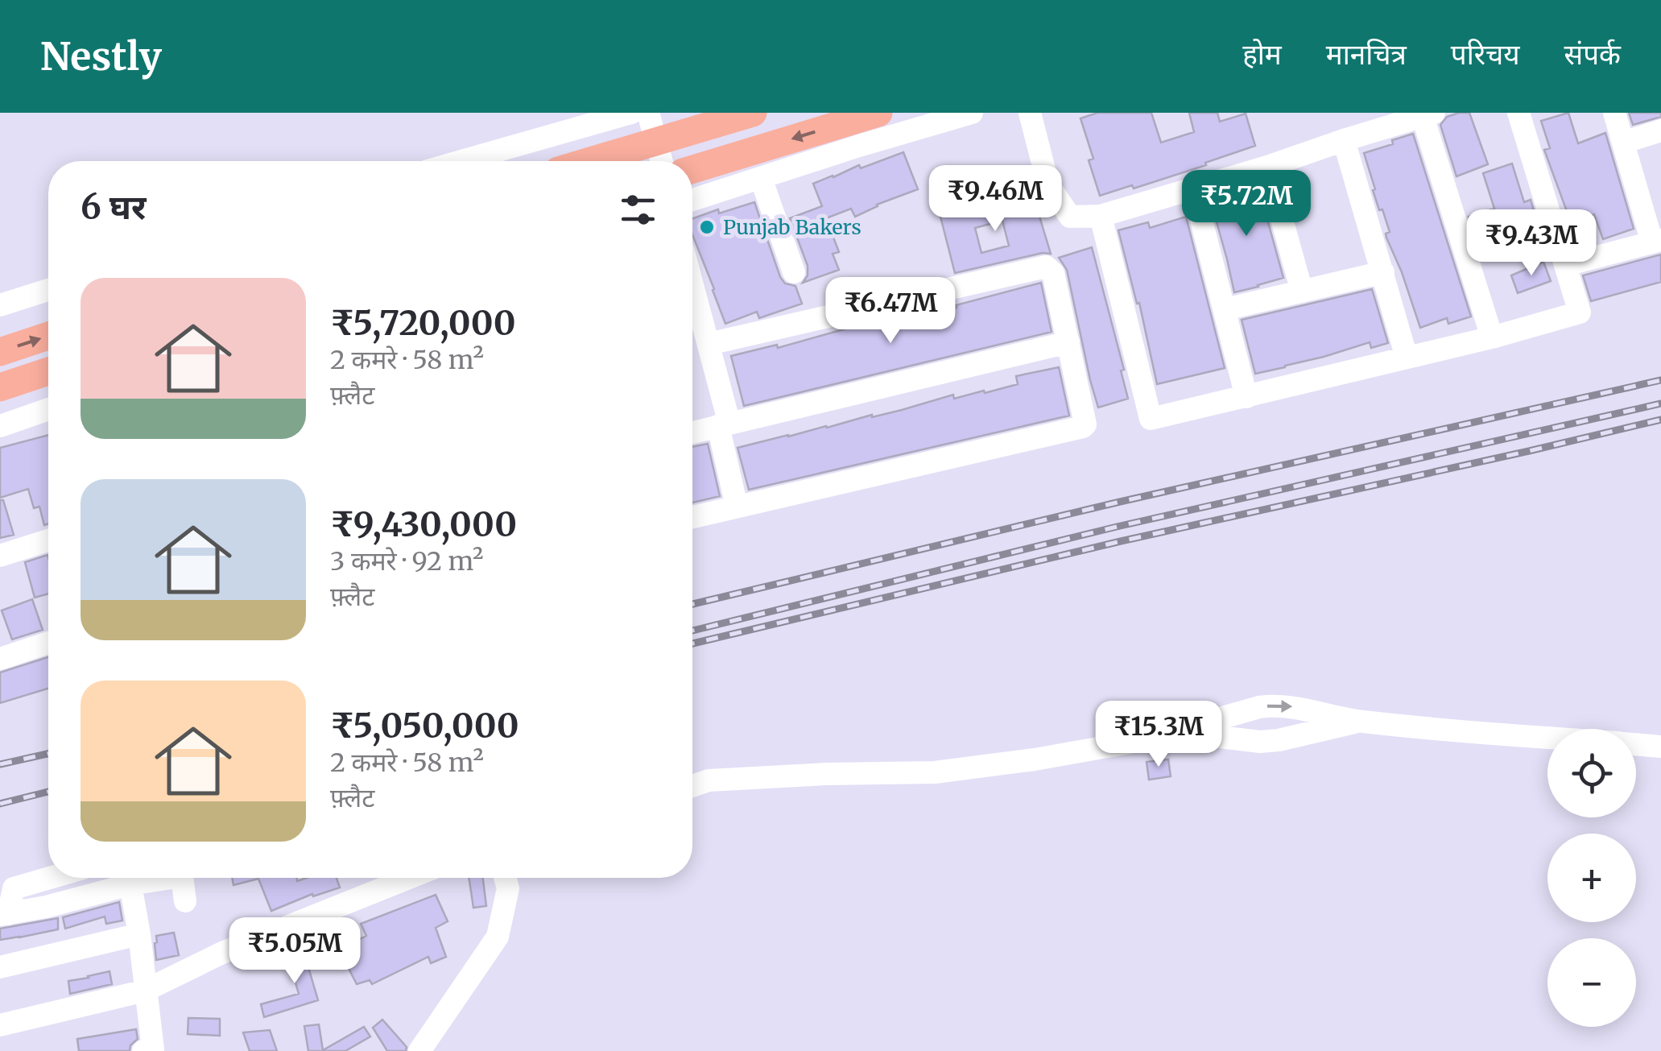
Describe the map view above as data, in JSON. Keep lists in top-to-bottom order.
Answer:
{
  "places": ["Punjab Bakers"],
  "page": {
    "header": "Nestly",
    "nav": [
      "होम",
      "मानचित्र",
      "परिचय",
      "संपर्क"
    ],
    "heading": "6 घर",
    "price": [
      "₹9.46M",
      "₹5.72M",
      "₹9.43M",
      "₹6.47M",
      "₹15.3M",
      "₹5.05M"
    ],
    "list": [
      {
        "name": "₹5,720,000",
        "note": "2 कमरे · 58 m² · फ़्लैट"
      },
      {
        "name": "₹9,430,000",
        "note": "3 कमरे · 92 m² · फ़्लैट"
      },
      {
        "name": "₹5,050,000",
        "note": "2 कमरे · 58 m² · फ़्लैट"
      }
    ],
    "map_buttons": ["+", "−"]
  }
}
